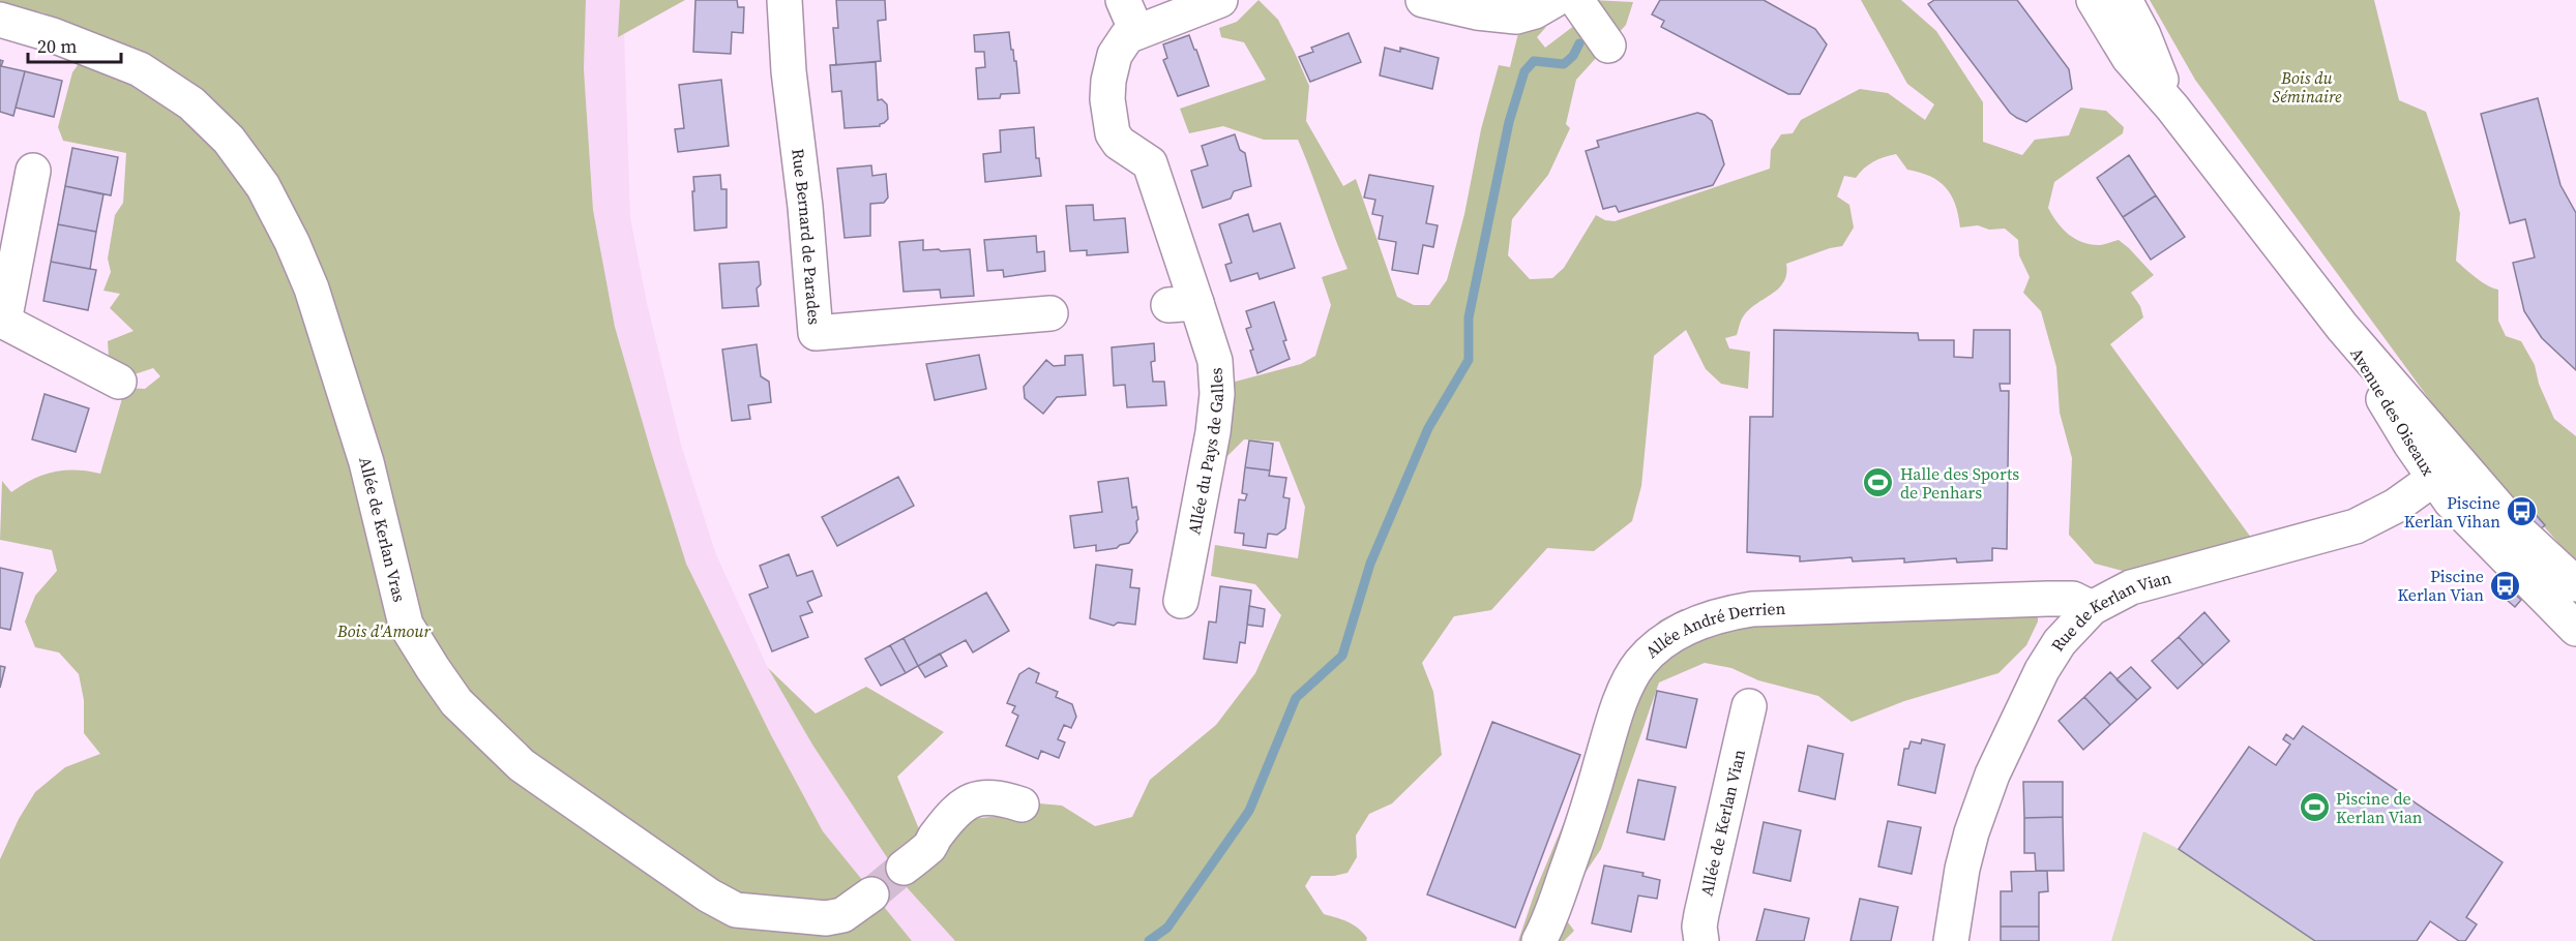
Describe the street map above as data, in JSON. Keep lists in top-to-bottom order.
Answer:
{
  "streets": {
    "street": [
      "Rue Bernard de Parades",
      "Avenue des Oiseaux",
      "Allée du Pays de Galles",
      "Allée de Kerlan Vras",
      "Rue de Kerlan Vian",
      "Allée André Derrien",
      "Allée de Kerlan Vian"
    ]
  },
  "crossings": [
    ["Avenue des Oiseaux", "Rue de Kerlan Vian"],
    ["Rue de Kerlan Vian", "Allée André Derrien"]
  ],
  "parks": ["Bois du Séminaire", "Bois d'Amour"],
  "places": {
    "sports": ["Halle des Sports de Penhars", "Piscine de Kerlan Vian"],
    "bus stop": ["Piscine Kerlan Vihan", "Piscine Kerlan Vian"]
  },
  "scale_bar": "20 m"
}
